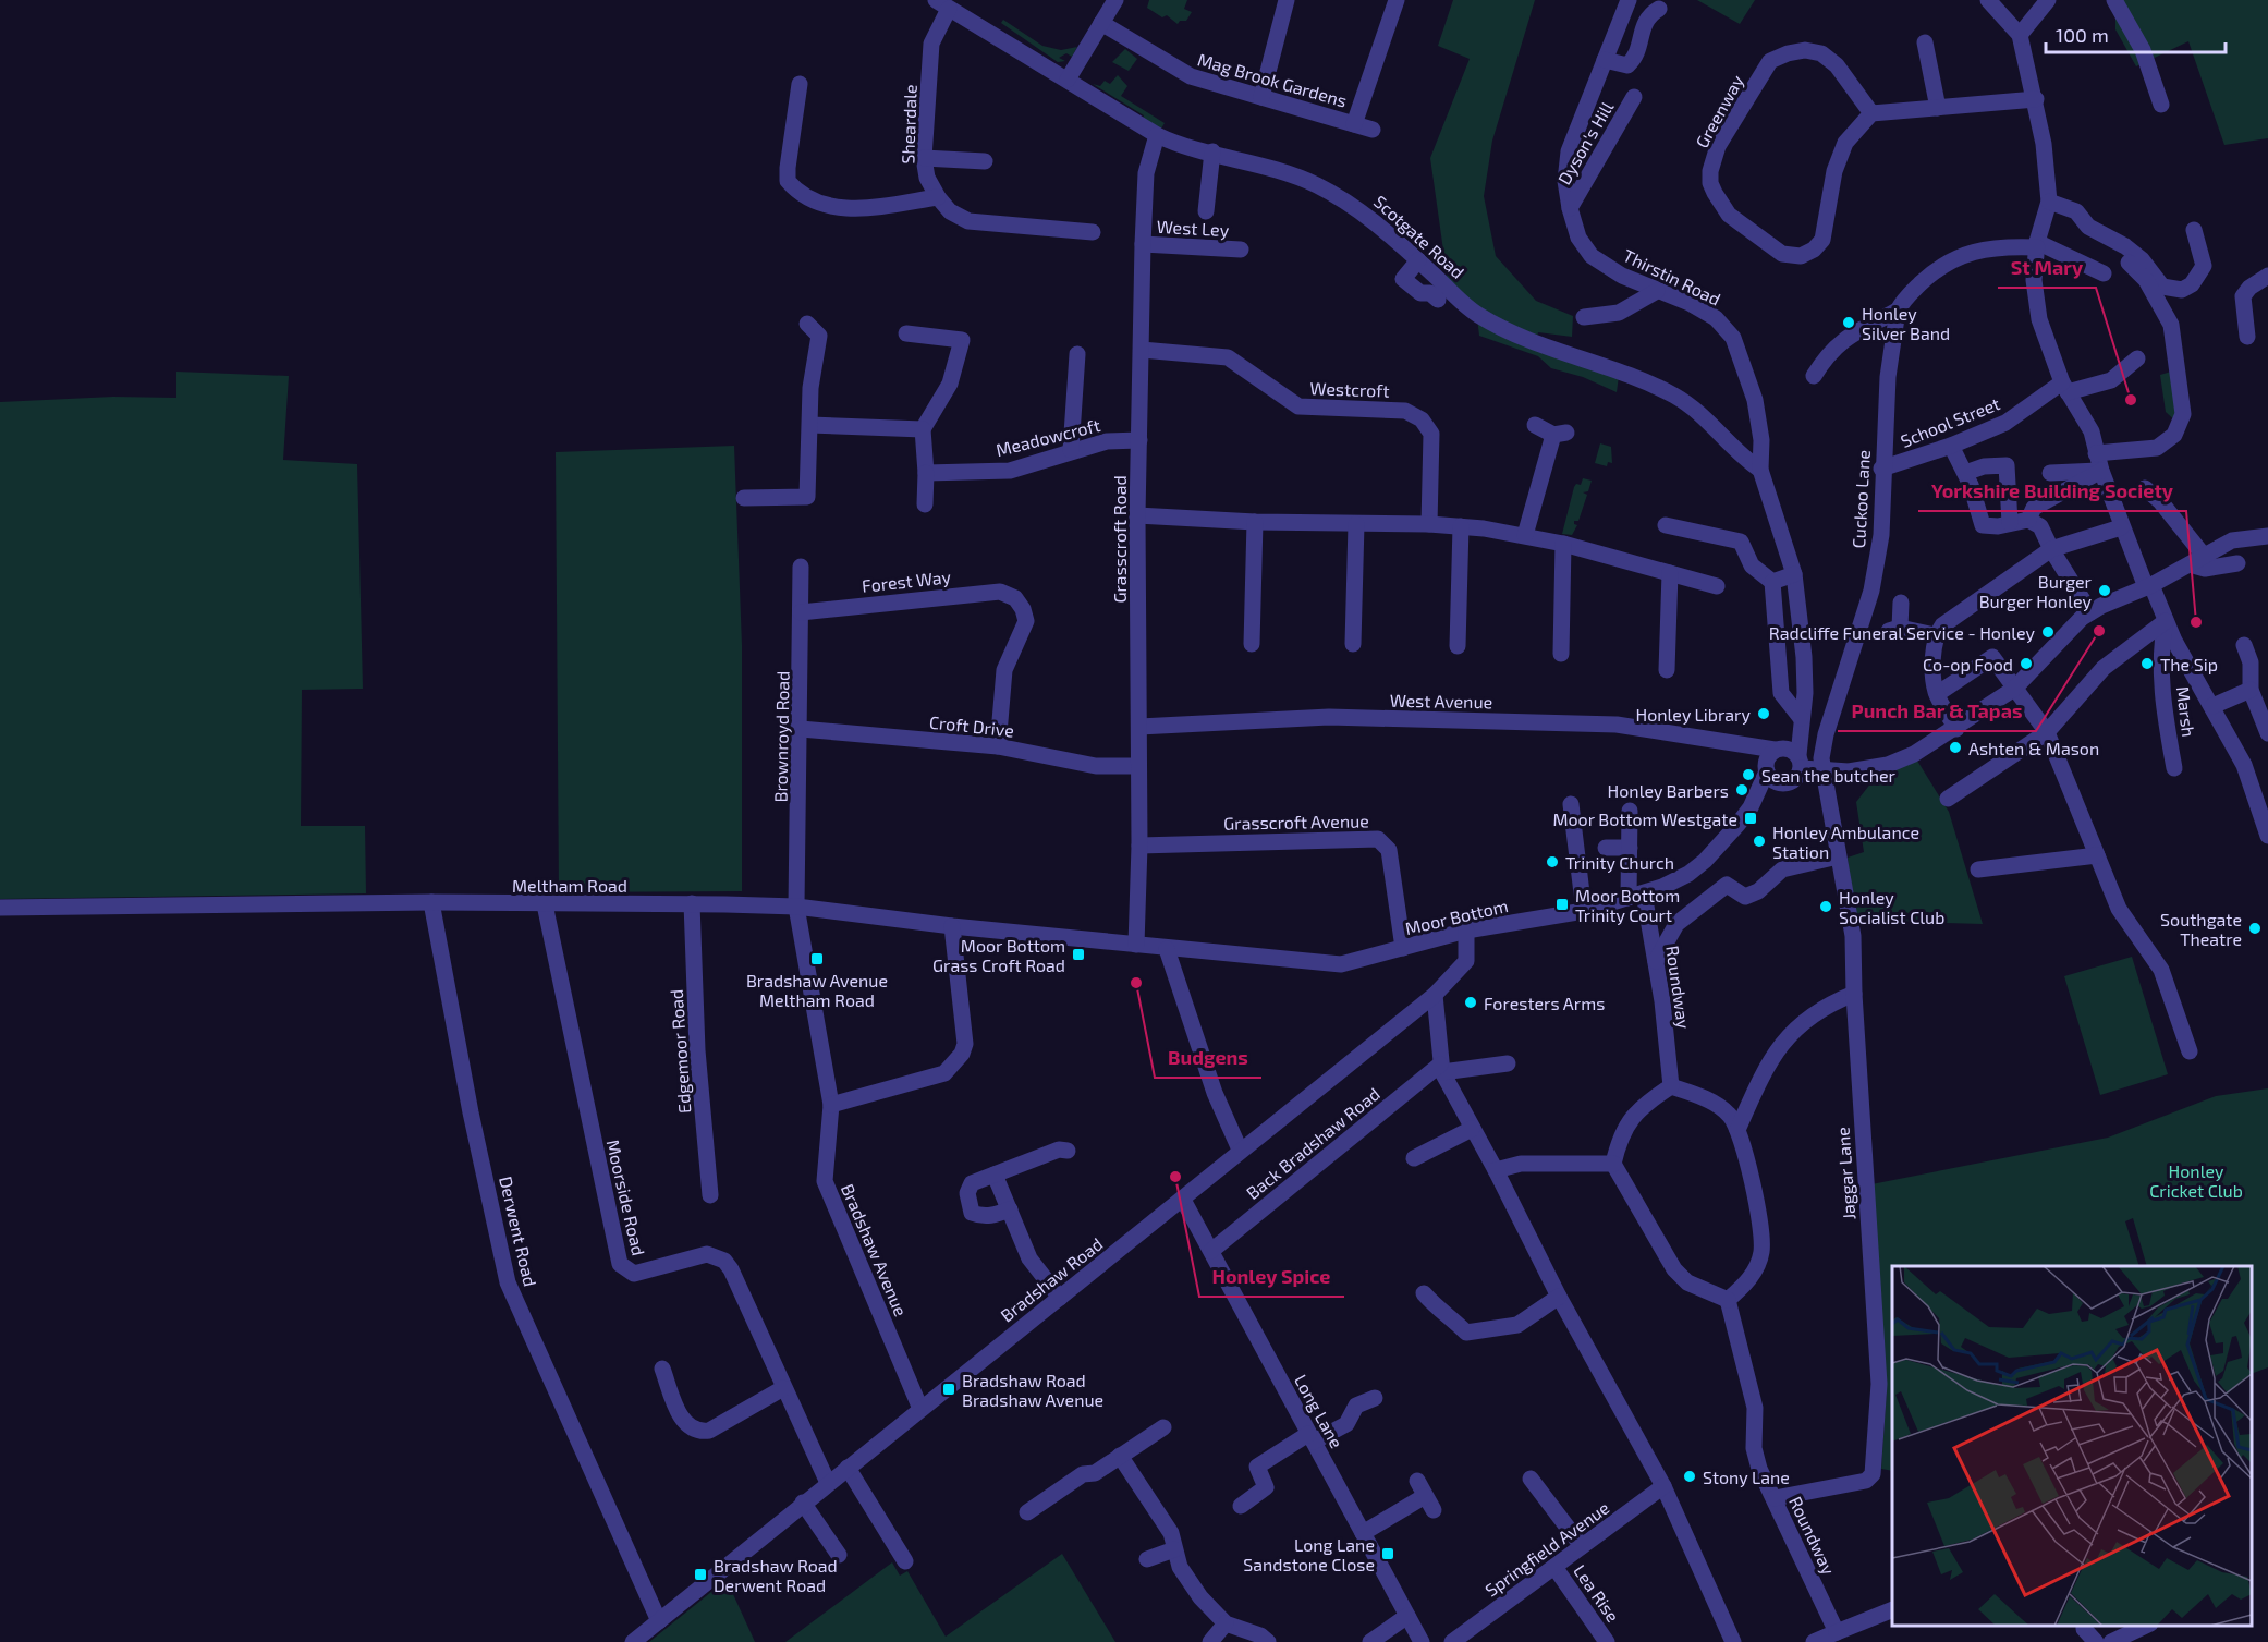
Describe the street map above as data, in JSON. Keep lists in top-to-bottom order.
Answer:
{
  "streets": {
    "street": [
      "Mag Brook Gardens",
      "Greenway",
      "Sheardale",
      "Dyson's Hill",
      "West Ley",
      "Scotgate Road",
      "Thirstin Road",
      "Westcroft",
      "School Street",
      "Meadowcroft",
      "Cuckoo Lane",
      "Grasscroft Road",
      "Forest Way",
      "West Avenue",
      "Marsh",
      "Croft Drive",
      "Brownroyd Road",
      "Grasscroft Avenue",
      "Meltham Road",
      "Moor Bottom",
      "Roundway",
      "Edgemoor Road",
      "Back Bradshaw Road",
      "Jaggar Lane",
      "Moorside Road",
      "Derwent Road",
      "Bradshaw Avenue",
      "Bradshaw Road",
      "Long Lane",
      "Springfield Avenue",
      "Lea Rise"
    ]
  },
  "crossings": [
    ["Sheardale", "Scotgate Road"],
    ["Dyson's Hill", "Thirstin Road"],
    ["West Ley", "Grasscroft Road"],
    ["Scotgate Road", "Thirstin Road"],
    ["Scotgate Road", "Grasscroft Road"],
    ["Thirstin Road", "West Avenue"],
    ["Thirstin Road", "Moor Bottom"],
    ["Westcroft", "Grasscroft Road"],
    ["School Street", "Cuckoo Lane"],
    ["Meadowcroft", "Grasscroft Road"],
    ["Cuckoo Lane", "Jaggar Lane"],
    ["Grasscroft Road", "West Avenue"],
    ["Grasscroft Road", "Croft Drive"],
    ["Grasscroft Road", "Grasscroft Avenue"],
    ["Grasscroft Road", "Meltham Road"],
    ["Grasscroft Road", "Moor Bottom"],
    ["Forest Way", "Croft Drive"],
    ["Forest Way", "Brownroyd Road"],
    ["West Avenue", "Moor Bottom"],
    ["Croft Drive", "Brownroyd Road"],
    ["Brownroyd Road", "Meltham Road"],
    ["Brownroyd Road", "Bradshaw Avenue"],
    ["Grasscroft Avenue", "Moor Bottom"],
    ["Meltham Road", "Moor Bottom"],
    ["Meltham Road", "Edgemoor Road"],
    ["Meltham Road", "Moorside Road"],
    ["Meltham Road", "Derwent Road"],
    ["Meltham Road", "Bradshaw Avenue"],
    ["Moor Bottom", "Roundway"],
    ["Moor Bottom", "Bradshaw Road"],
    ["Roundway", "Jaggar Lane"],
    ["Back Bradshaw Road", "Long Lane"],
    ["Moorside Road", "Bradshaw Road"],
    ["Derwent Road", "Bradshaw Road"],
    ["Bradshaw Avenue", "Bradshaw Road"],
    ["Bradshaw Road", "Long Lane"],
    ["Springfield Avenue", "Lea Rise"]
  ],
  "parks": ["Honley Cricket Club"],
  "places": {
    "other": [
      "Honley Silver Band",
      "St Mary",
      "Burger Burger Honley",
      "Yorkshire Building Society",
      "Punch Bar & Tapas",
      "Radcliffe Funeral Service - Honley",
      "Co-op Food",
      "The Sip",
      "Honley Library",
      "Ashten & Mason",
      "Sean the butcher",
      "Honley Barbers",
      "Honley Ambulance Station",
      "Trinity Church",
      "Honley Socialist Club",
      "Southgate Theatre",
      "Budgens",
      "Foresters Arms",
      "Honley Spice",
      "Stony Lane"
    ],
    "transit": [
      "Moor Bottom Westgate",
      "Moor Bottom Trinity Court",
      "Moor Bottom Grass Croft Road",
      "Bradshaw Avenue Meltham Road",
      "Bradshaw Road Bradshaw Avenue",
      "Long Lane Sandstone Close",
      "Bradshaw Road Derwent Road"
    ]
  },
  "scale_bar": "100 m"
}
